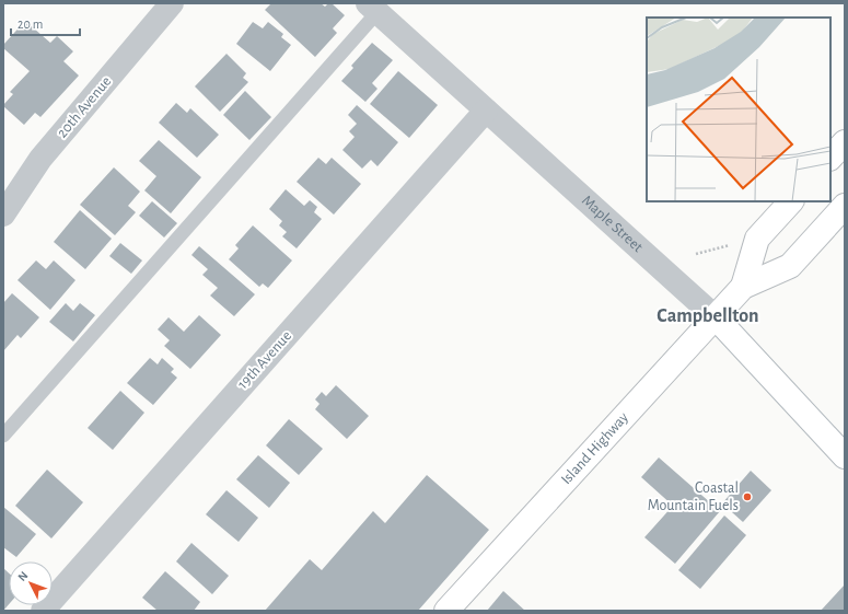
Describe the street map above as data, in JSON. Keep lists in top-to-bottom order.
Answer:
{
  "streets": {
    "main road": ["Maple Street", "Island Highway"],
    "street": ["20th Avenue", "19th Avenue"]
  },
  "crossings": [
    ["Maple Street", "19th Avenue"],
    ["Maple Street", "Island Highway"]
  ],
  "districts": ["Campbellton"],
  "places": ["Coastal Mountain Fuels"],
  "scale_bar": "20 m",
  "north": "top left"
}
